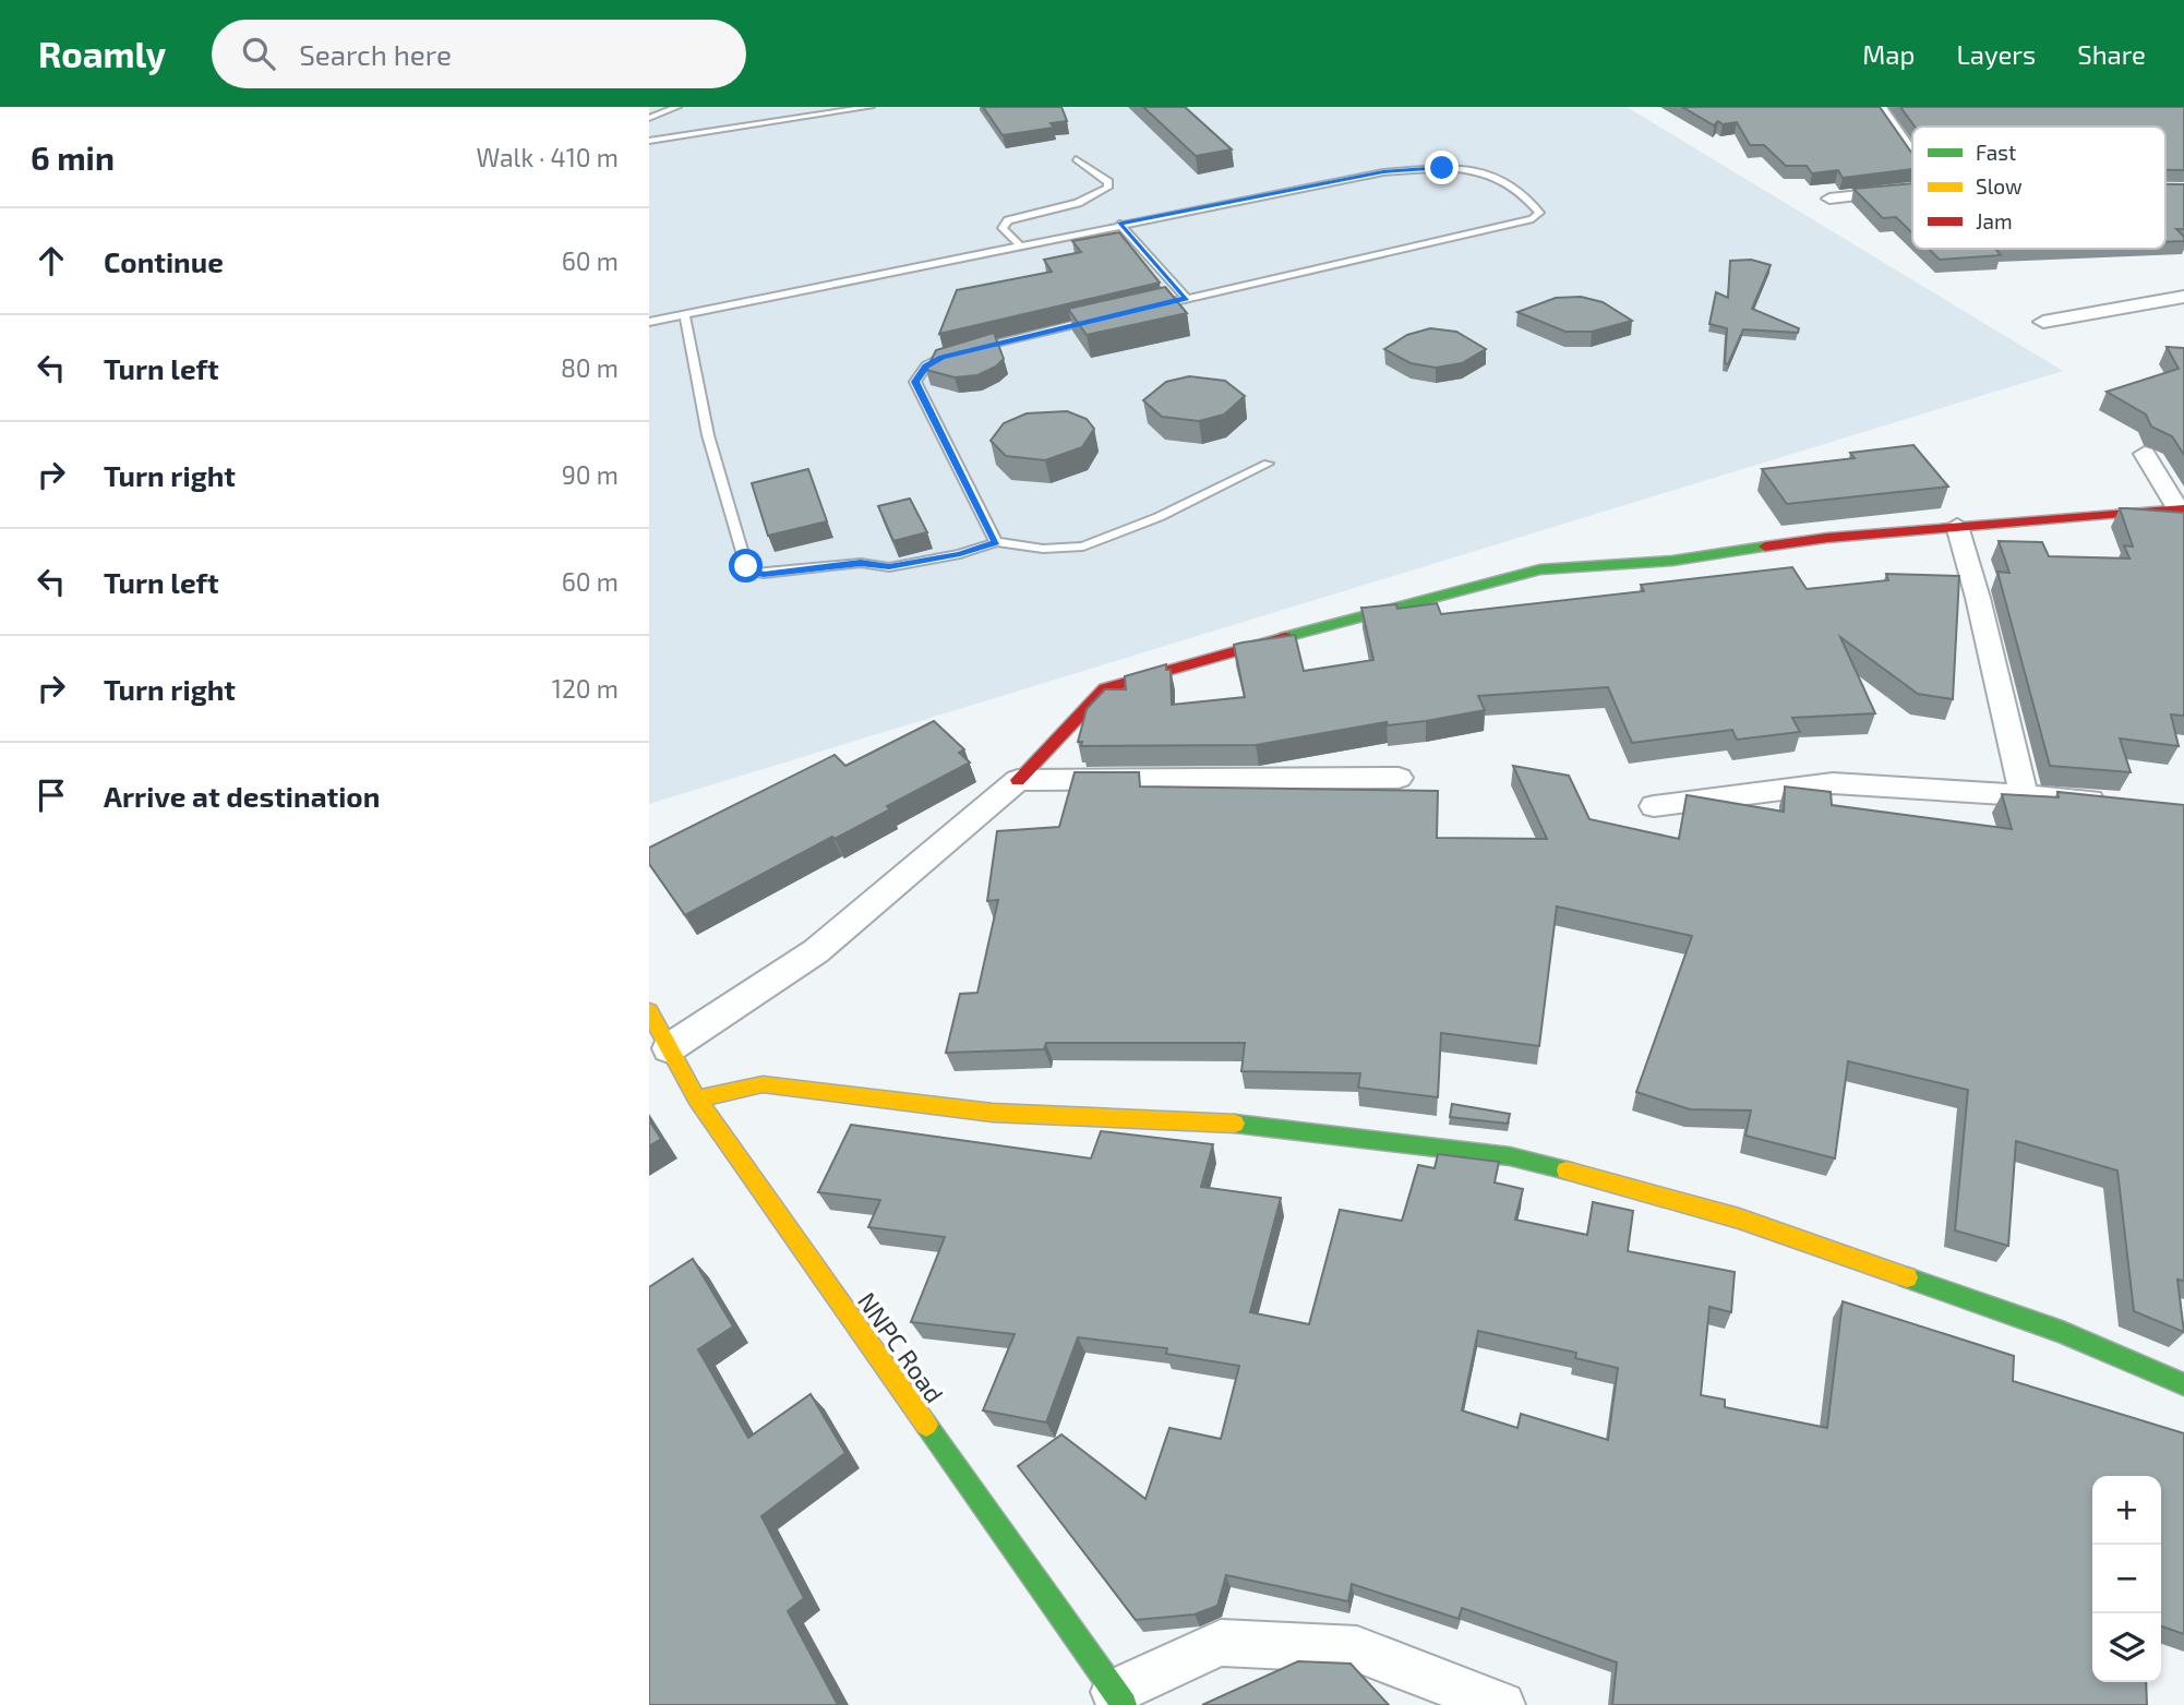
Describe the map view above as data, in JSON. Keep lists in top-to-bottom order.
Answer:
{
  "streets": {
    "street": ["NNPC Road"]
  },
  "legend": ["Fast", "Slow", "Jam"],
  "page": {
    "header": "Roamly",
    "search": "Search here",
    "nav": ["Map", "Layers", "Share"],
    "heading": ["6 min", "Walk · 410 m"],
    "list": [
      ["Continue", "60 m"],
      ["Turn left", "80 m"],
      ["Turn right", "90 m"],
      ["Turn left", "60 m"],
      ["Turn right", "120 m"],
      "Arrive at destination"
    ],
    "map_buttons": ["+", "−"]
  }
}
